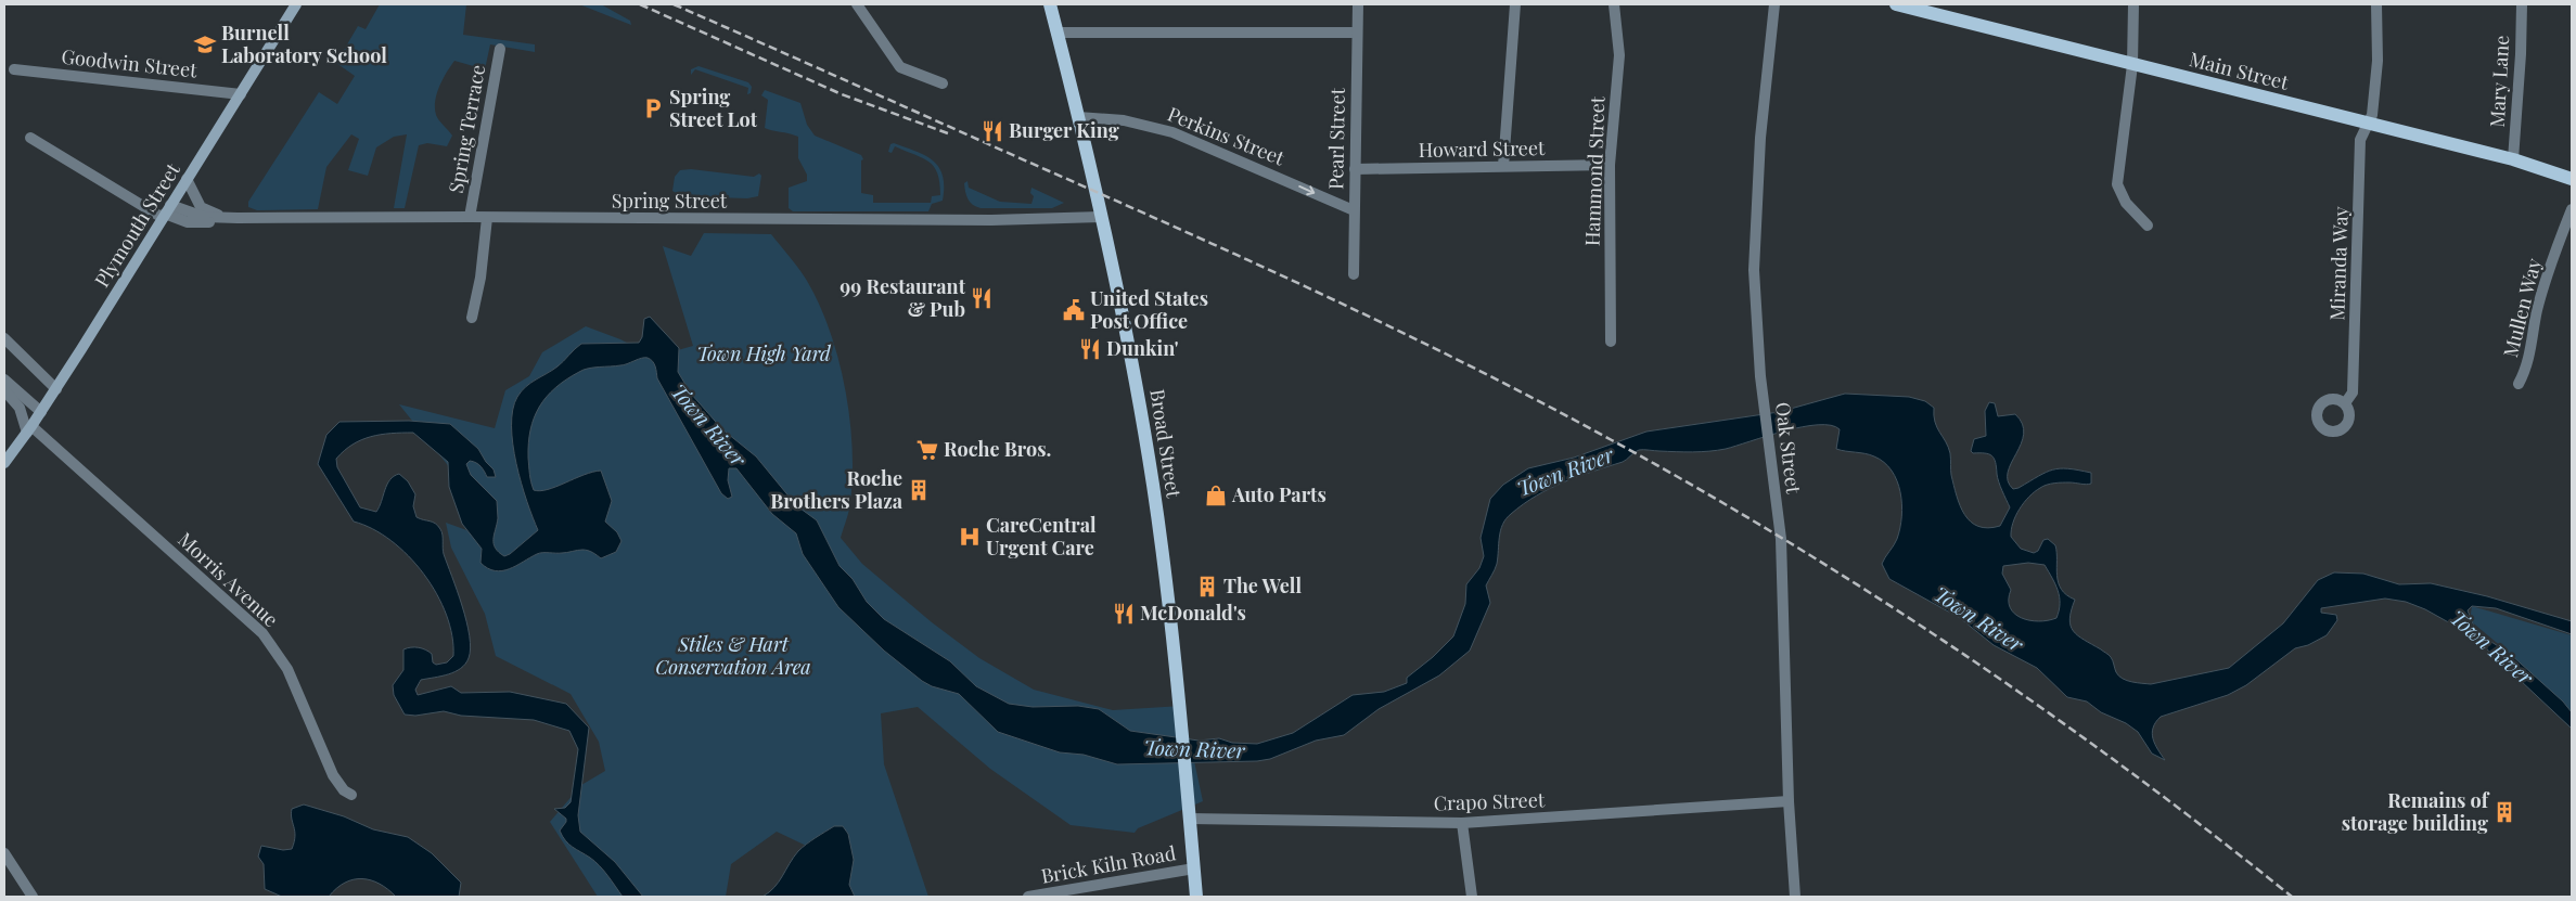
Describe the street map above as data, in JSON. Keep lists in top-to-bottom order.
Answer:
{
  "streets": {
    "main road": ["Main Street", "Plymouth Street", "Broad Street"],
    "street": [
      "Goodwin Street",
      "Mary Lane",
      "Spring Terrace",
      "Perkins Street",
      "Pearl Street",
      "Howard Street",
      "Hammond Street",
      "Spring Street",
      "Miranda Way",
      "Mullen Way",
      "Oak Street",
      "Morris Avenue",
      "Crapo Street",
      "Brick Kiln Road"
    ]
  },
  "crossings": [
    ["Goodwin Street", "Plymouth Street"],
    ["Main Street", "Mary Lane"],
    ["Main Street", "Miranda Way"],
    ["Spring Terrace", "Spring Street"],
    ["Perkins Street", "Pearl Street"],
    ["Perkins Street", "Broad Street"],
    ["Pearl Street", "Howard Street"],
    ["Howard Street", "Hammond Street"],
    ["Spring Street", "Plymouth Street"],
    ["Spring Street", "Broad Street"],
    ["Plymouth Street", "Morris Avenue"],
    ["Broad Street", "Crapo Street"],
    ["Broad Street", "Brick Kiln Road"],
    ["Oak Street", "Crapo Street"]
  ],
  "water": ["Town River"],
  "parks": ["Town High Yard", "Stiles & Hart Conservation Area"],
  "places": {
    "school or university": ["Burnell Laboratory School"],
    "parking": ["Spring Street Lot"],
    "restaurant": [
      "Burger King",
      "99 Restaurant & Pub",
      "Dunkin'",
      "McDonald's"
    ],
    "public building": ["United States Post Office"],
    "supermarket": ["Roche Bros."],
    "building": ["Roche Brothers Plaza", "The Well", "Remains of storage building"],
    "shop": ["Auto Parts"],
    "hospital": ["CareCentral Urgent Care"]
  }
}
